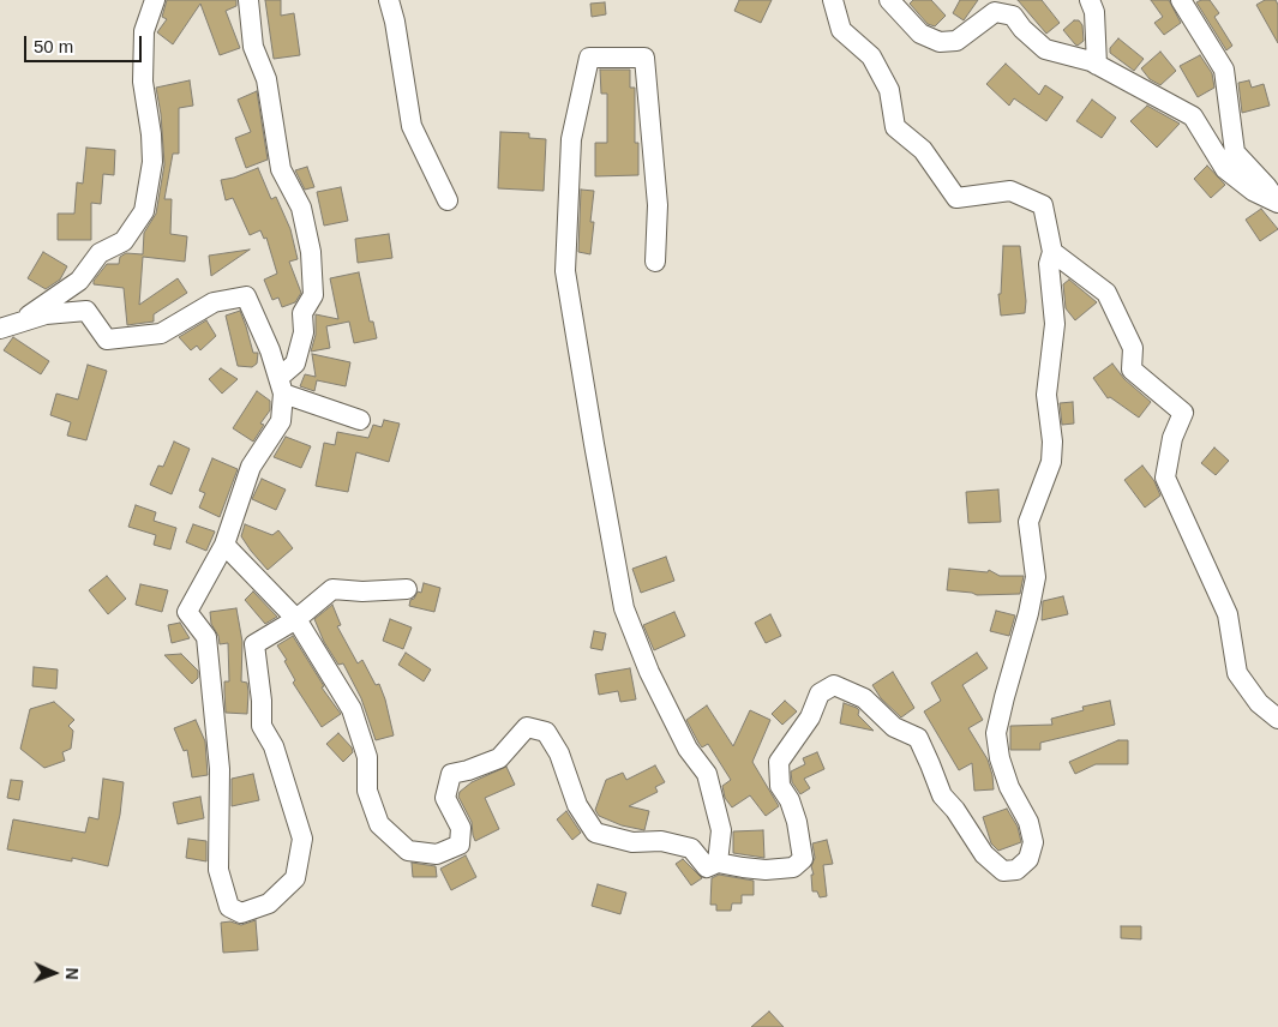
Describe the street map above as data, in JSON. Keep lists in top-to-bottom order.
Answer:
{
  "scale_bar": "50 m",
  "north": "right"
}
